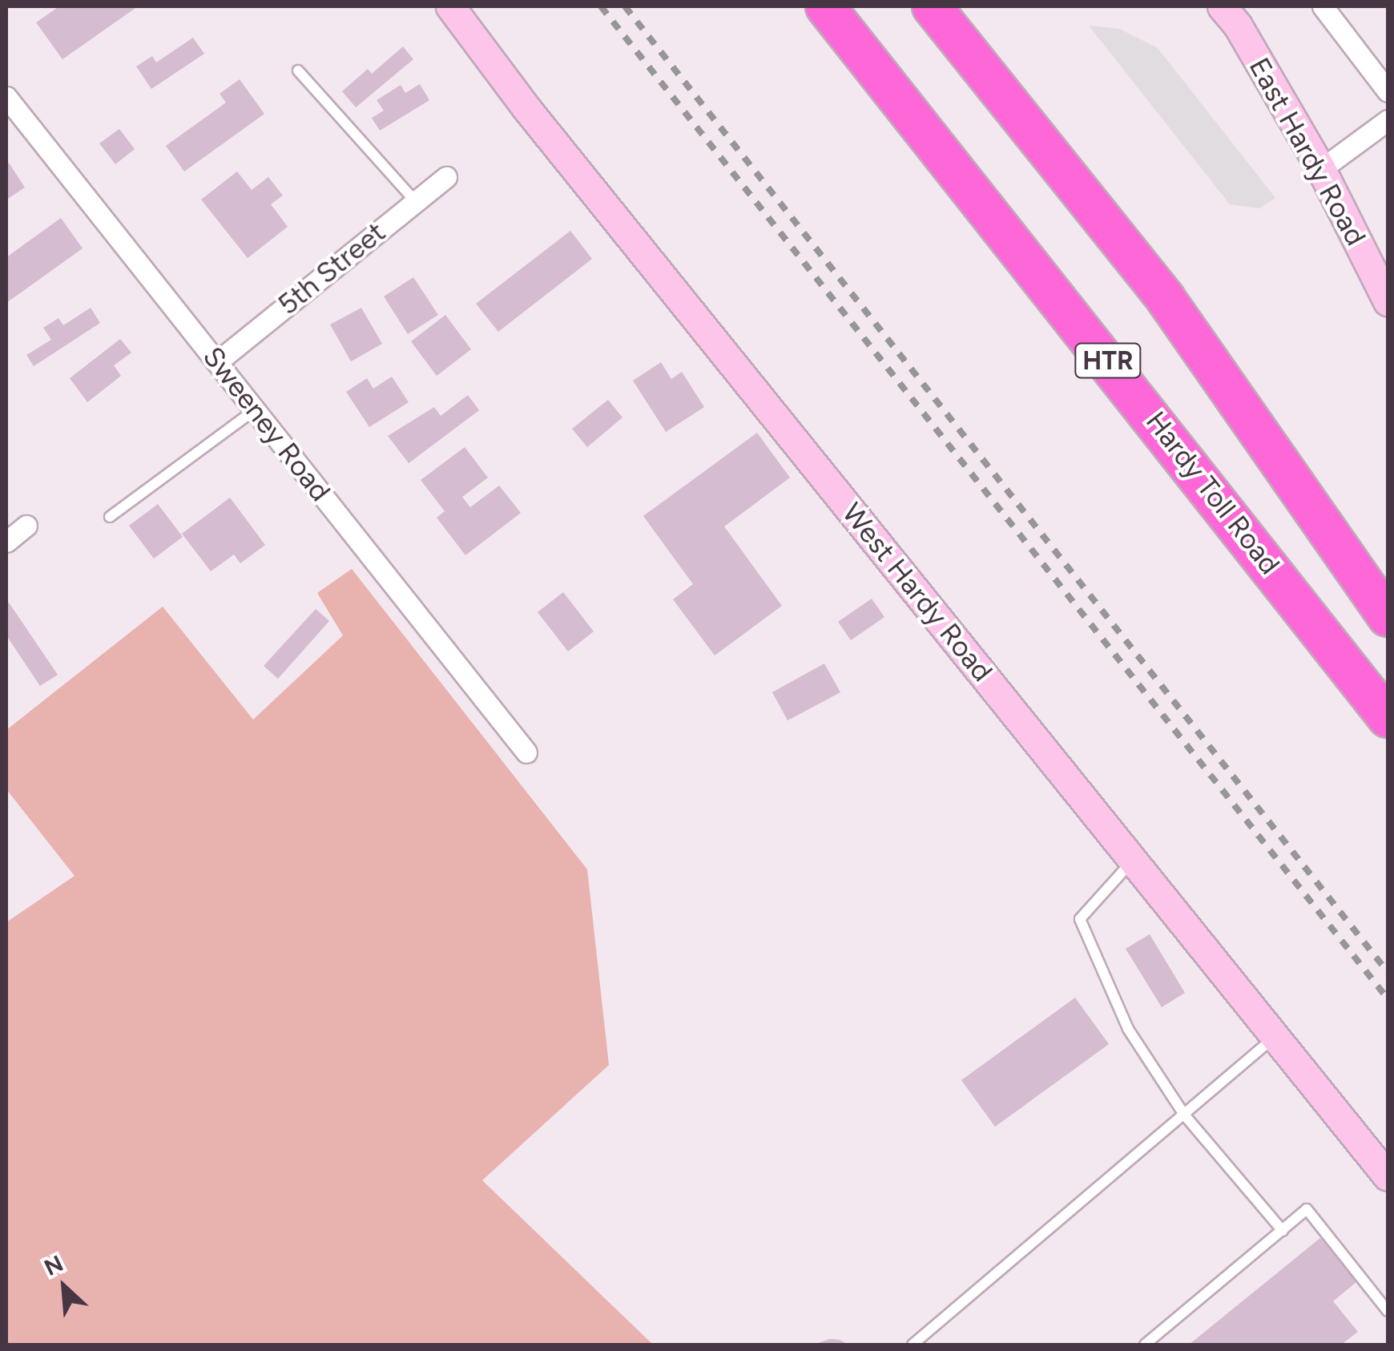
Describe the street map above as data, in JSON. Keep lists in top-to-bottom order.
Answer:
{
  "streets": {
    "highway": ["HTR", "Hardy Toll Road"],
    "main road": ["East Hardy Road", "West Hardy Road"],
    "street": ["5th Street", "Sweeney Road"]
  },
  "crossings": [
    ["5th Street", "Sweeney Road"]
  ],
  "north": "top left"
}
